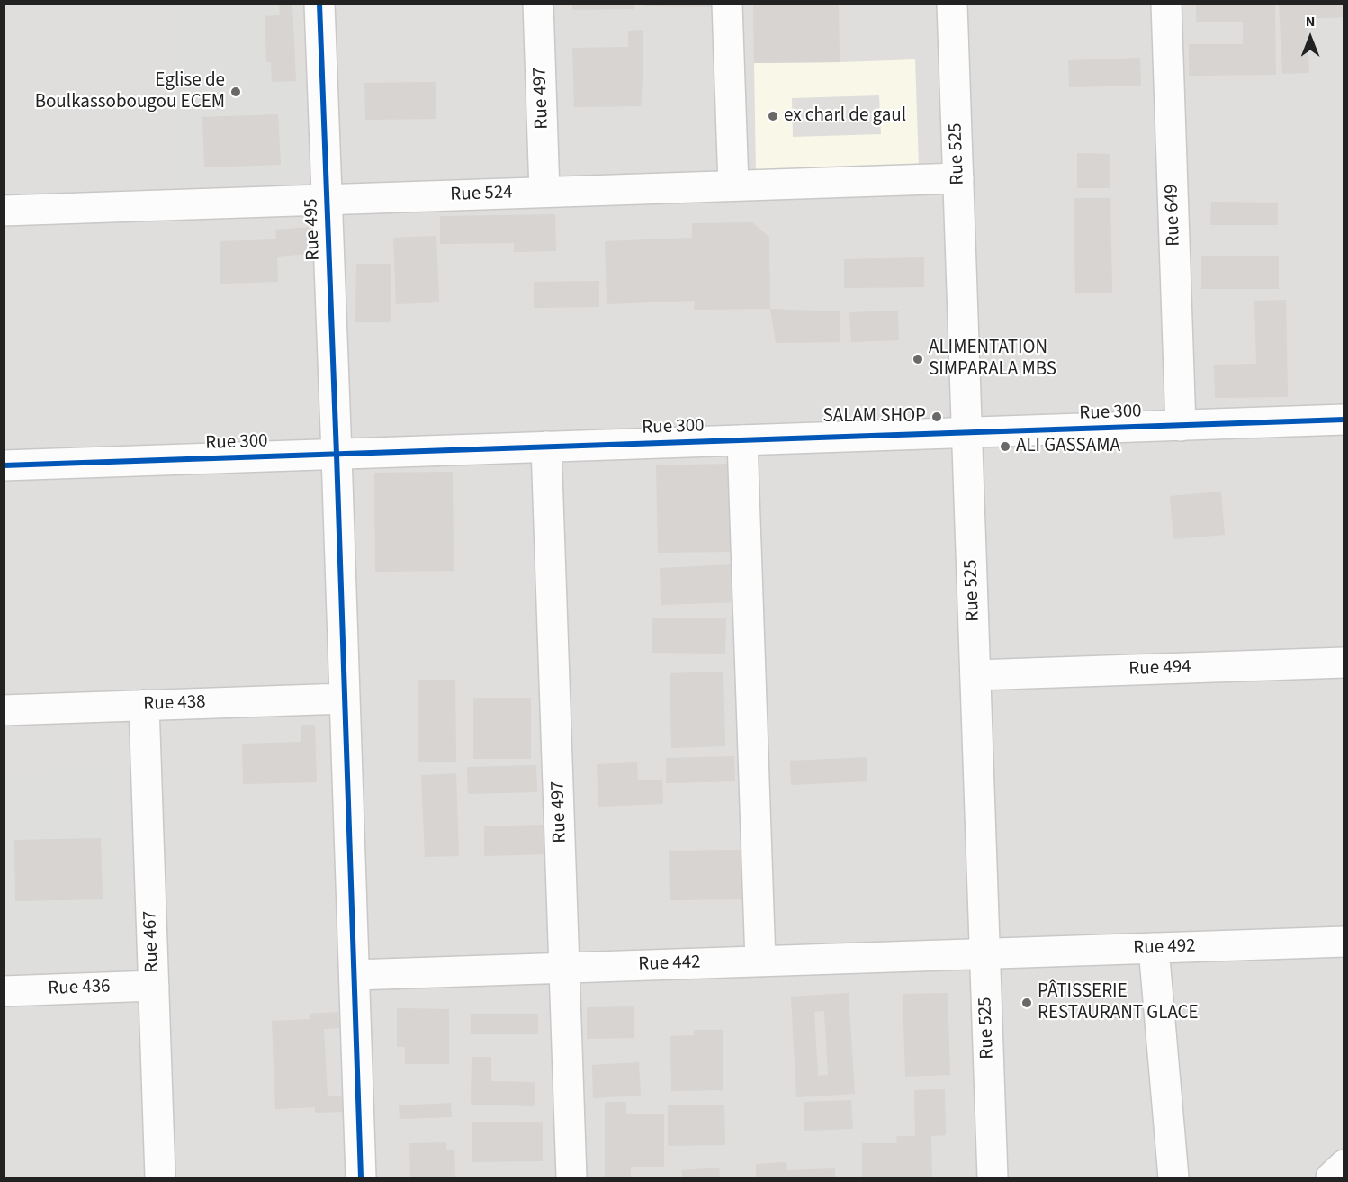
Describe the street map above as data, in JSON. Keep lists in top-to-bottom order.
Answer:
{
  "streets": {
    "street": [
      "Rue 497",
      "Rue 525",
      "Rue 524",
      "Rue 649",
      "Rue 495",
      "Rue 300",
      "Rue 494",
      "Rue 438",
      "Rue 467",
      "Rue 492",
      "Rue 442",
      "Rue 436"
    ]
  },
  "crossings": [
    ["Rue 497", "Rue 524"],
    ["Rue 497", "Rue 300"],
    ["Rue 497", "Rue 442"],
    ["Rue 525", "Rue 524"],
    ["Rue 525", "Rue 300"],
    ["Rue 525", "Rue 494"],
    ["Rue 525", "Rue 492"],
    ["Rue 525", "Rue 442"],
    ["Rue 524", "Rue 495"],
    ["Rue 649", "Rue 300"],
    ["Rue 495", "Rue 300"],
    ["Rue 495", "Rue 438"],
    ["Rue 495", "Rue 442"],
    ["Rue 438", "Rue 467"],
    ["Rue 467", "Rue 436"],
    ["Rue 492", "Rue 442"]
  ],
  "places": [
    "Eglise de Boulkassobougou ECEM",
    "ex charl de gaul",
    "ALIMENTATION SIMPARALA MBS",
    "SALAM SHOP",
    "ALI GASSAMA",
    "PÂTISSERIE RESTAURANT GLACE"
  ],
  "north": "top"
}
